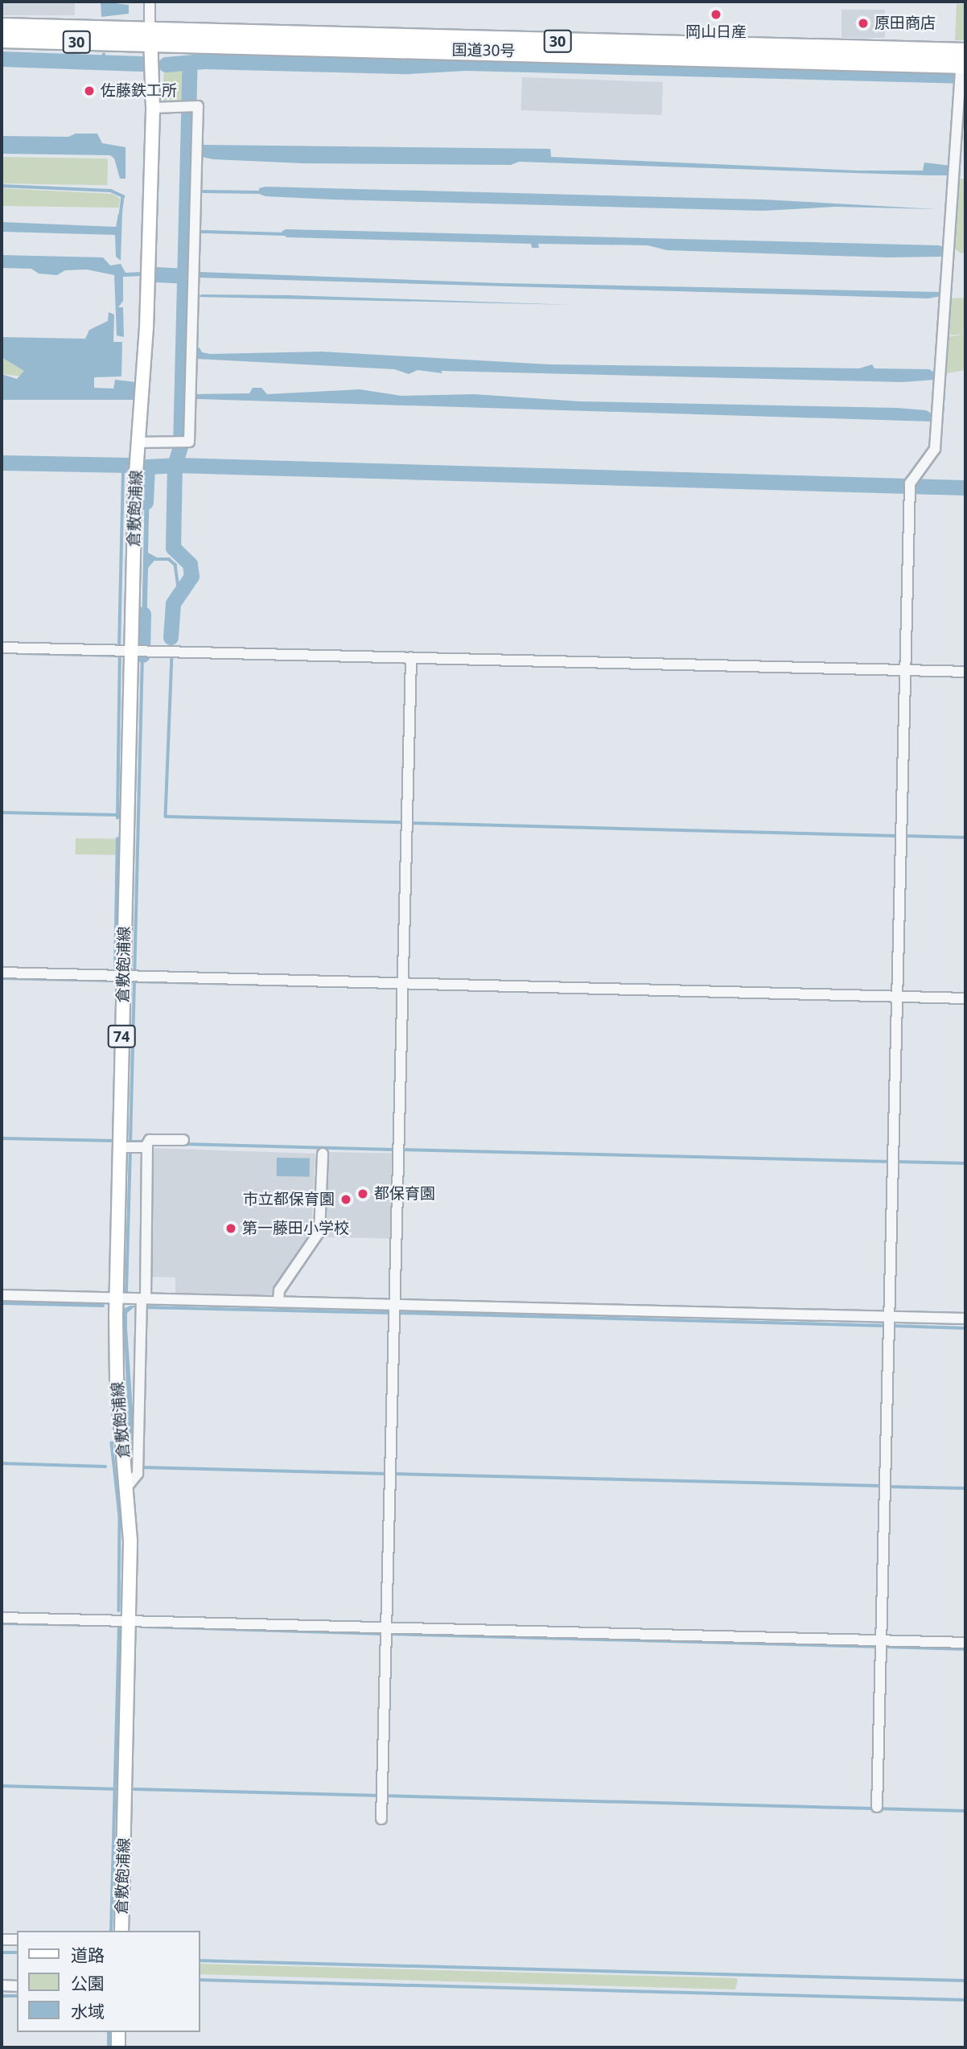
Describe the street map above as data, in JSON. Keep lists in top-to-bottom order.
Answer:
{
  "streets": {
    "highway": ["30", "国道30号"],
    "main road": ["倉敷飽浦線", "74"]
  },
  "crossings": [
    ["国道30号", "倉敷飽浦線"]
  ],
  "places": [
    "岡山日産",
    "原田商店",
    "佐藤鉄工所",
    "都保育園",
    "市立都保育園",
    "第一藤田小学校"
  ],
  "legend": ["道路", "公園", "水域"]
}
